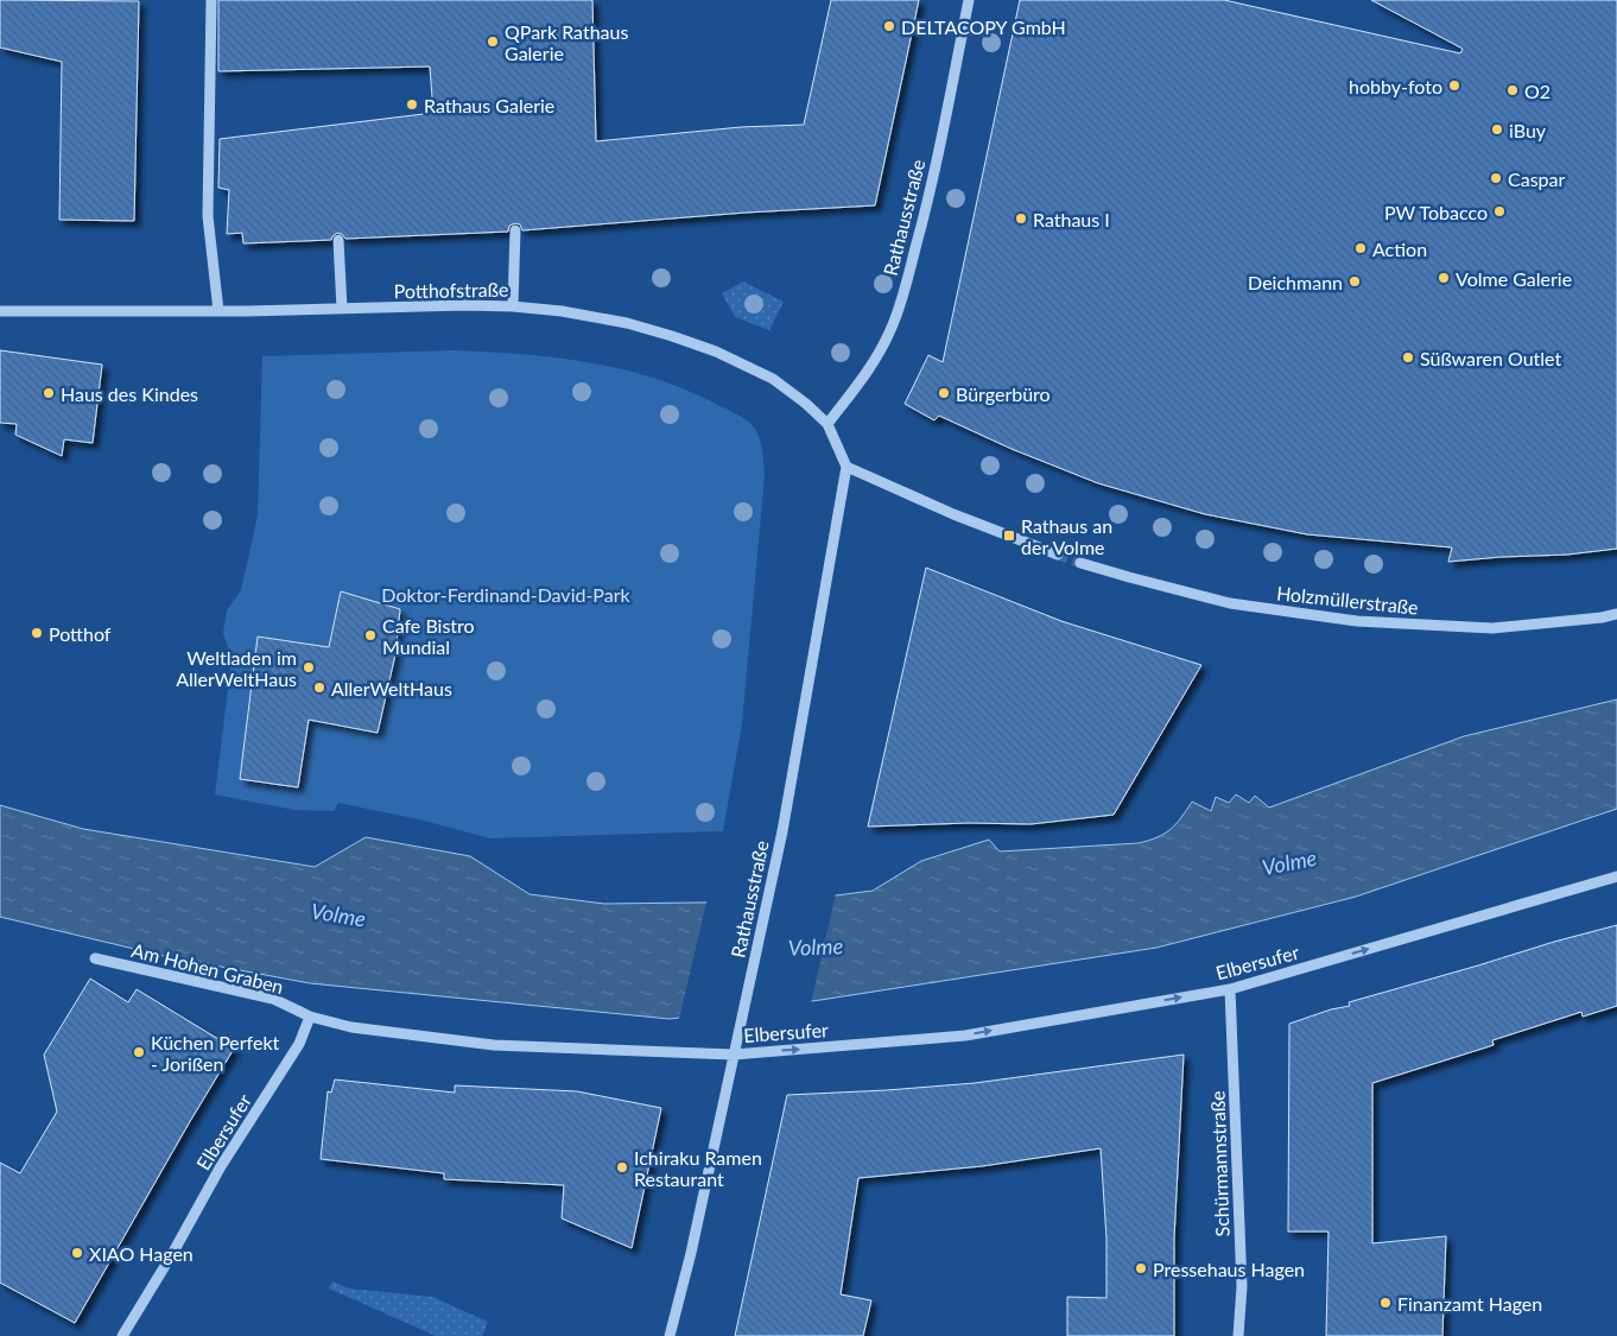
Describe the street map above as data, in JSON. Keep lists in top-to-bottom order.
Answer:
{
  "streets": {
    "street": [
      "Rathausstraße",
      "Potthofstraße",
      "Holzmüllerstraße",
      "Elbersufer",
      "Am Hohen Graben",
      "Schürmannstraße"
    ]
  },
  "crossings": [
    ["Rathausstraße", "Potthofstraße"],
    ["Rathausstraße", "Elbersufer"],
    ["Elbersufer", "Am Hohen Graben"],
    ["Elbersufer", "Schürmannstraße"]
  ],
  "one_way": ["Elbersufer"],
  "water": ["Volme"],
  "parks": ["Doktor-Ferdinand-David-Park"],
  "places": {
    "other": [
      "DELTACOPY GmbH",
      "QPark Rathaus Galerie",
      "hobby-foto",
      "O2",
      "Rathaus Galerie",
      "iBuy",
      "Caspar",
      "PW Tobacco",
      "Rathaus I",
      "Action",
      "Volme Galerie",
      "Deichmann",
      "Süßwaren Outlet",
      "Haus des Kindes",
      "Bürgerbüro",
      "Potthof",
      "Cafe Bistro Mundial",
      "Weltladen im AllerWeltHaus",
      "AllerWeltHaus",
      "Küchen Perfekt - Jorißen",
      "Ichiraku Ramen Restaurant",
      "XIAO Hagen",
      "Pressehaus Hagen",
      "Finanzamt Hagen"
    ],
    "transit": ["Rathaus an der Volme"]
  }
}
